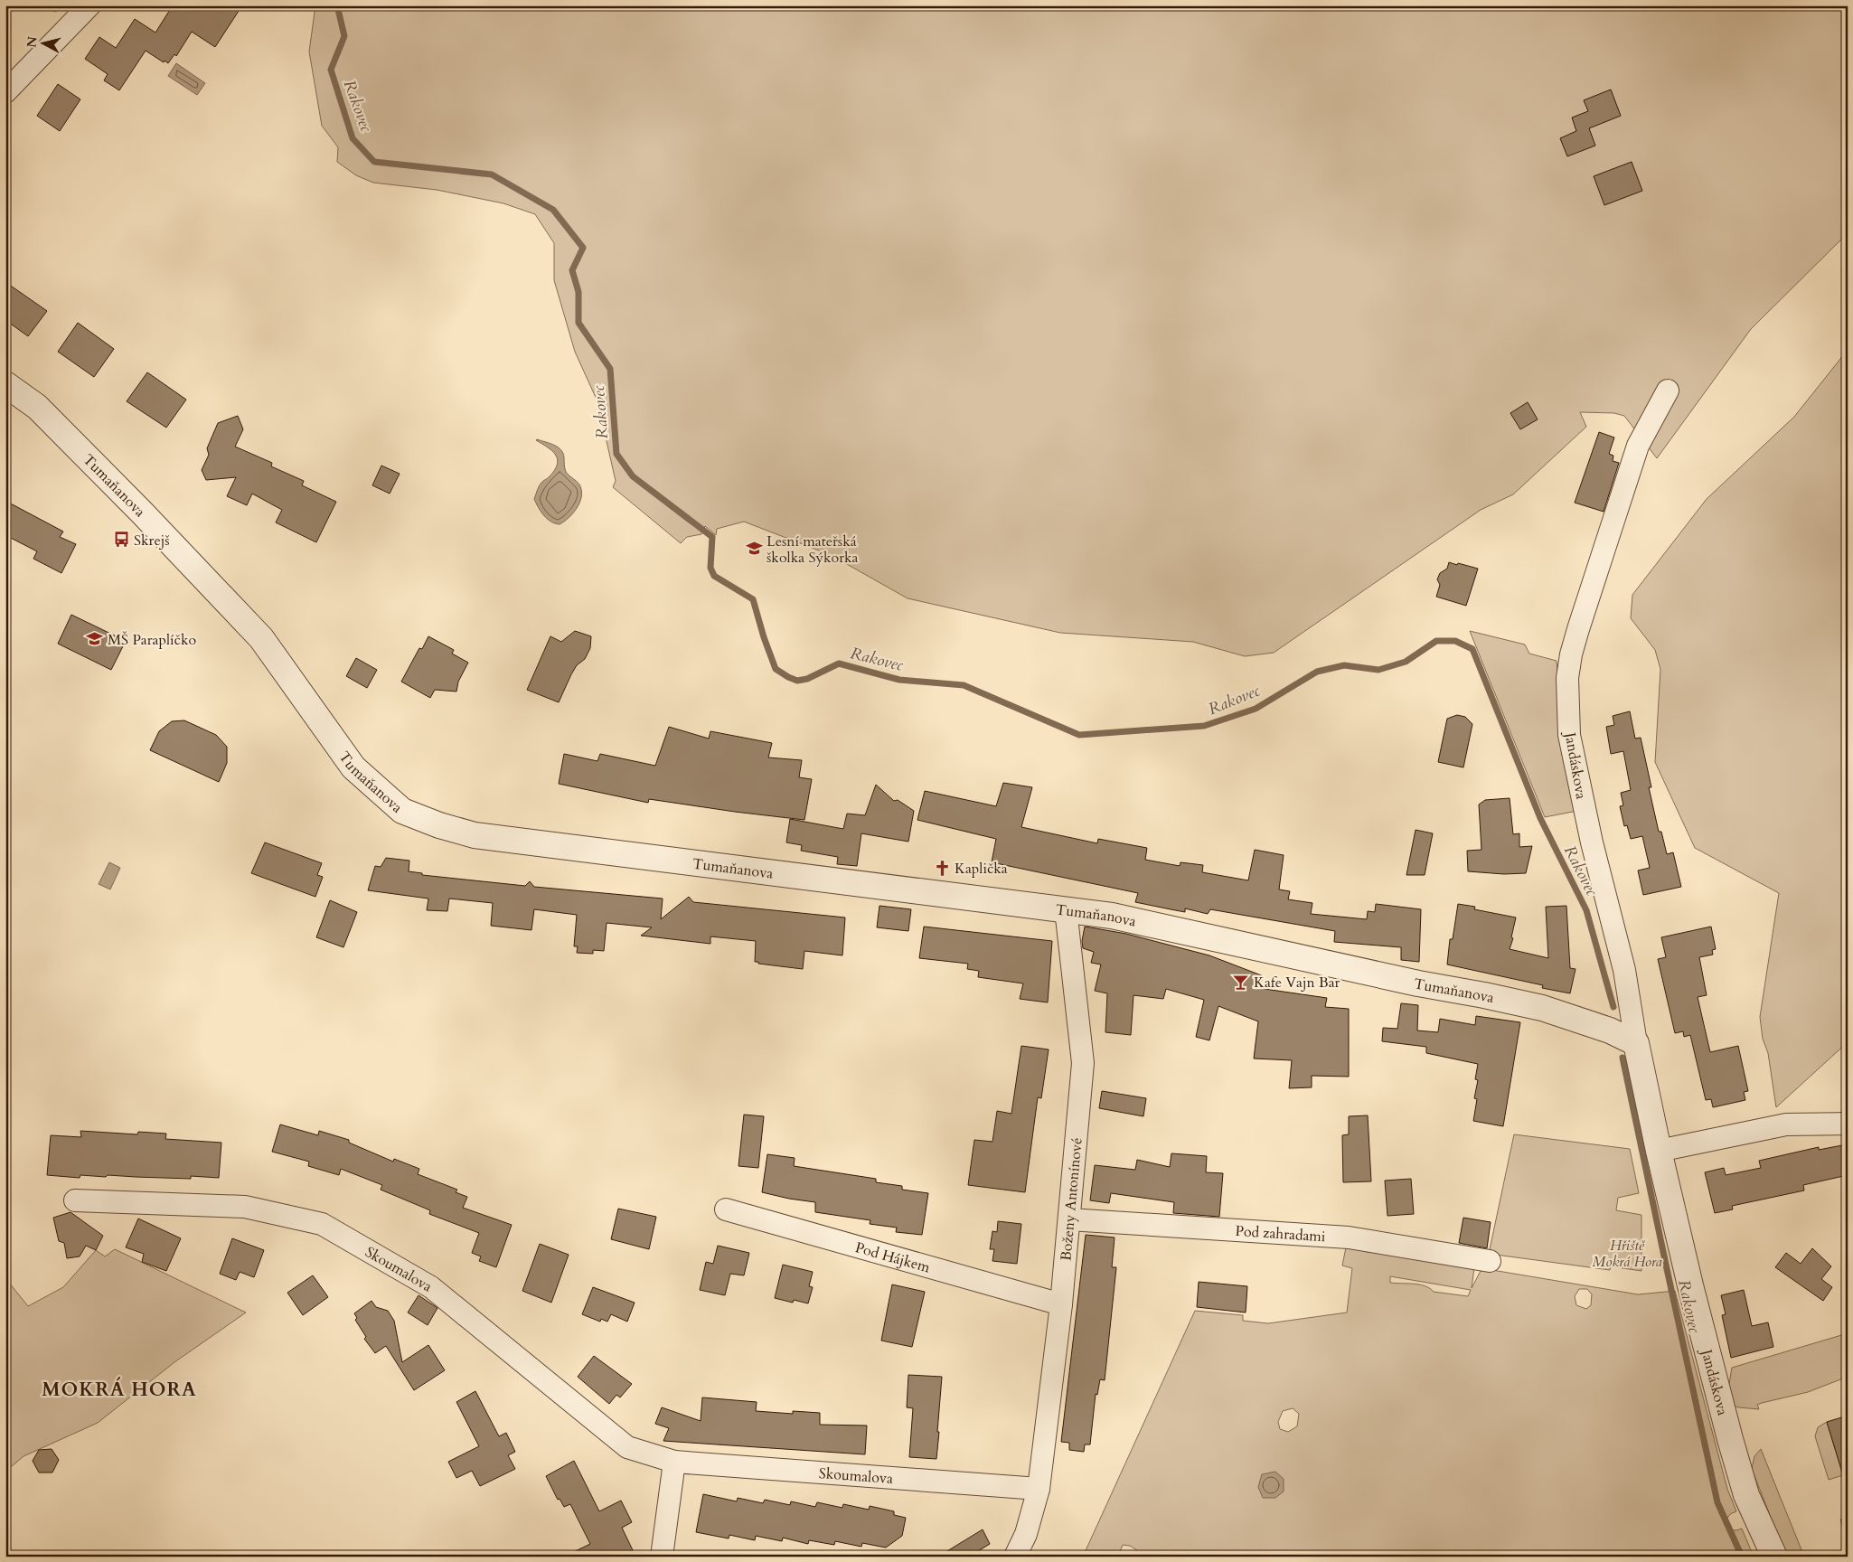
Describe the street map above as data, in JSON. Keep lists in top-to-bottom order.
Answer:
{
  "streets": {
    "street": [
      "Tumaňanova",
      "Jandáskova",
      "Boženy Antonínové",
      "Pod zahradami",
      "Pod Hájkem",
      "Skoumalova"
    ]
  },
  "crossings": [
    ["Tumaňanova", "Jandáskova"],
    ["Tumaňanova", "Boženy Antonínové"],
    ["Boženy Antonínové", "Pod zahradami"],
    ["Boženy Antonínové", "Pod Hájkem"],
    ["Boženy Antonínové", "Skoumalova"]
  ],
  "districts": ["MOKRÁ HORA"],
  "water": ["Rakovec"],
  "parks": ["Hřiště Mokrá Hora"],
  "places": {
    "bus stop": ["Skrejš"],
    "school or university": ["Lesní mateřská školka Sýkorka", "MŠ Paraplíčko"],
    "church": ["Kaplička"],
    "bar": ["Kafe Vajn Bar"]
  },
  "north": "left"
}
